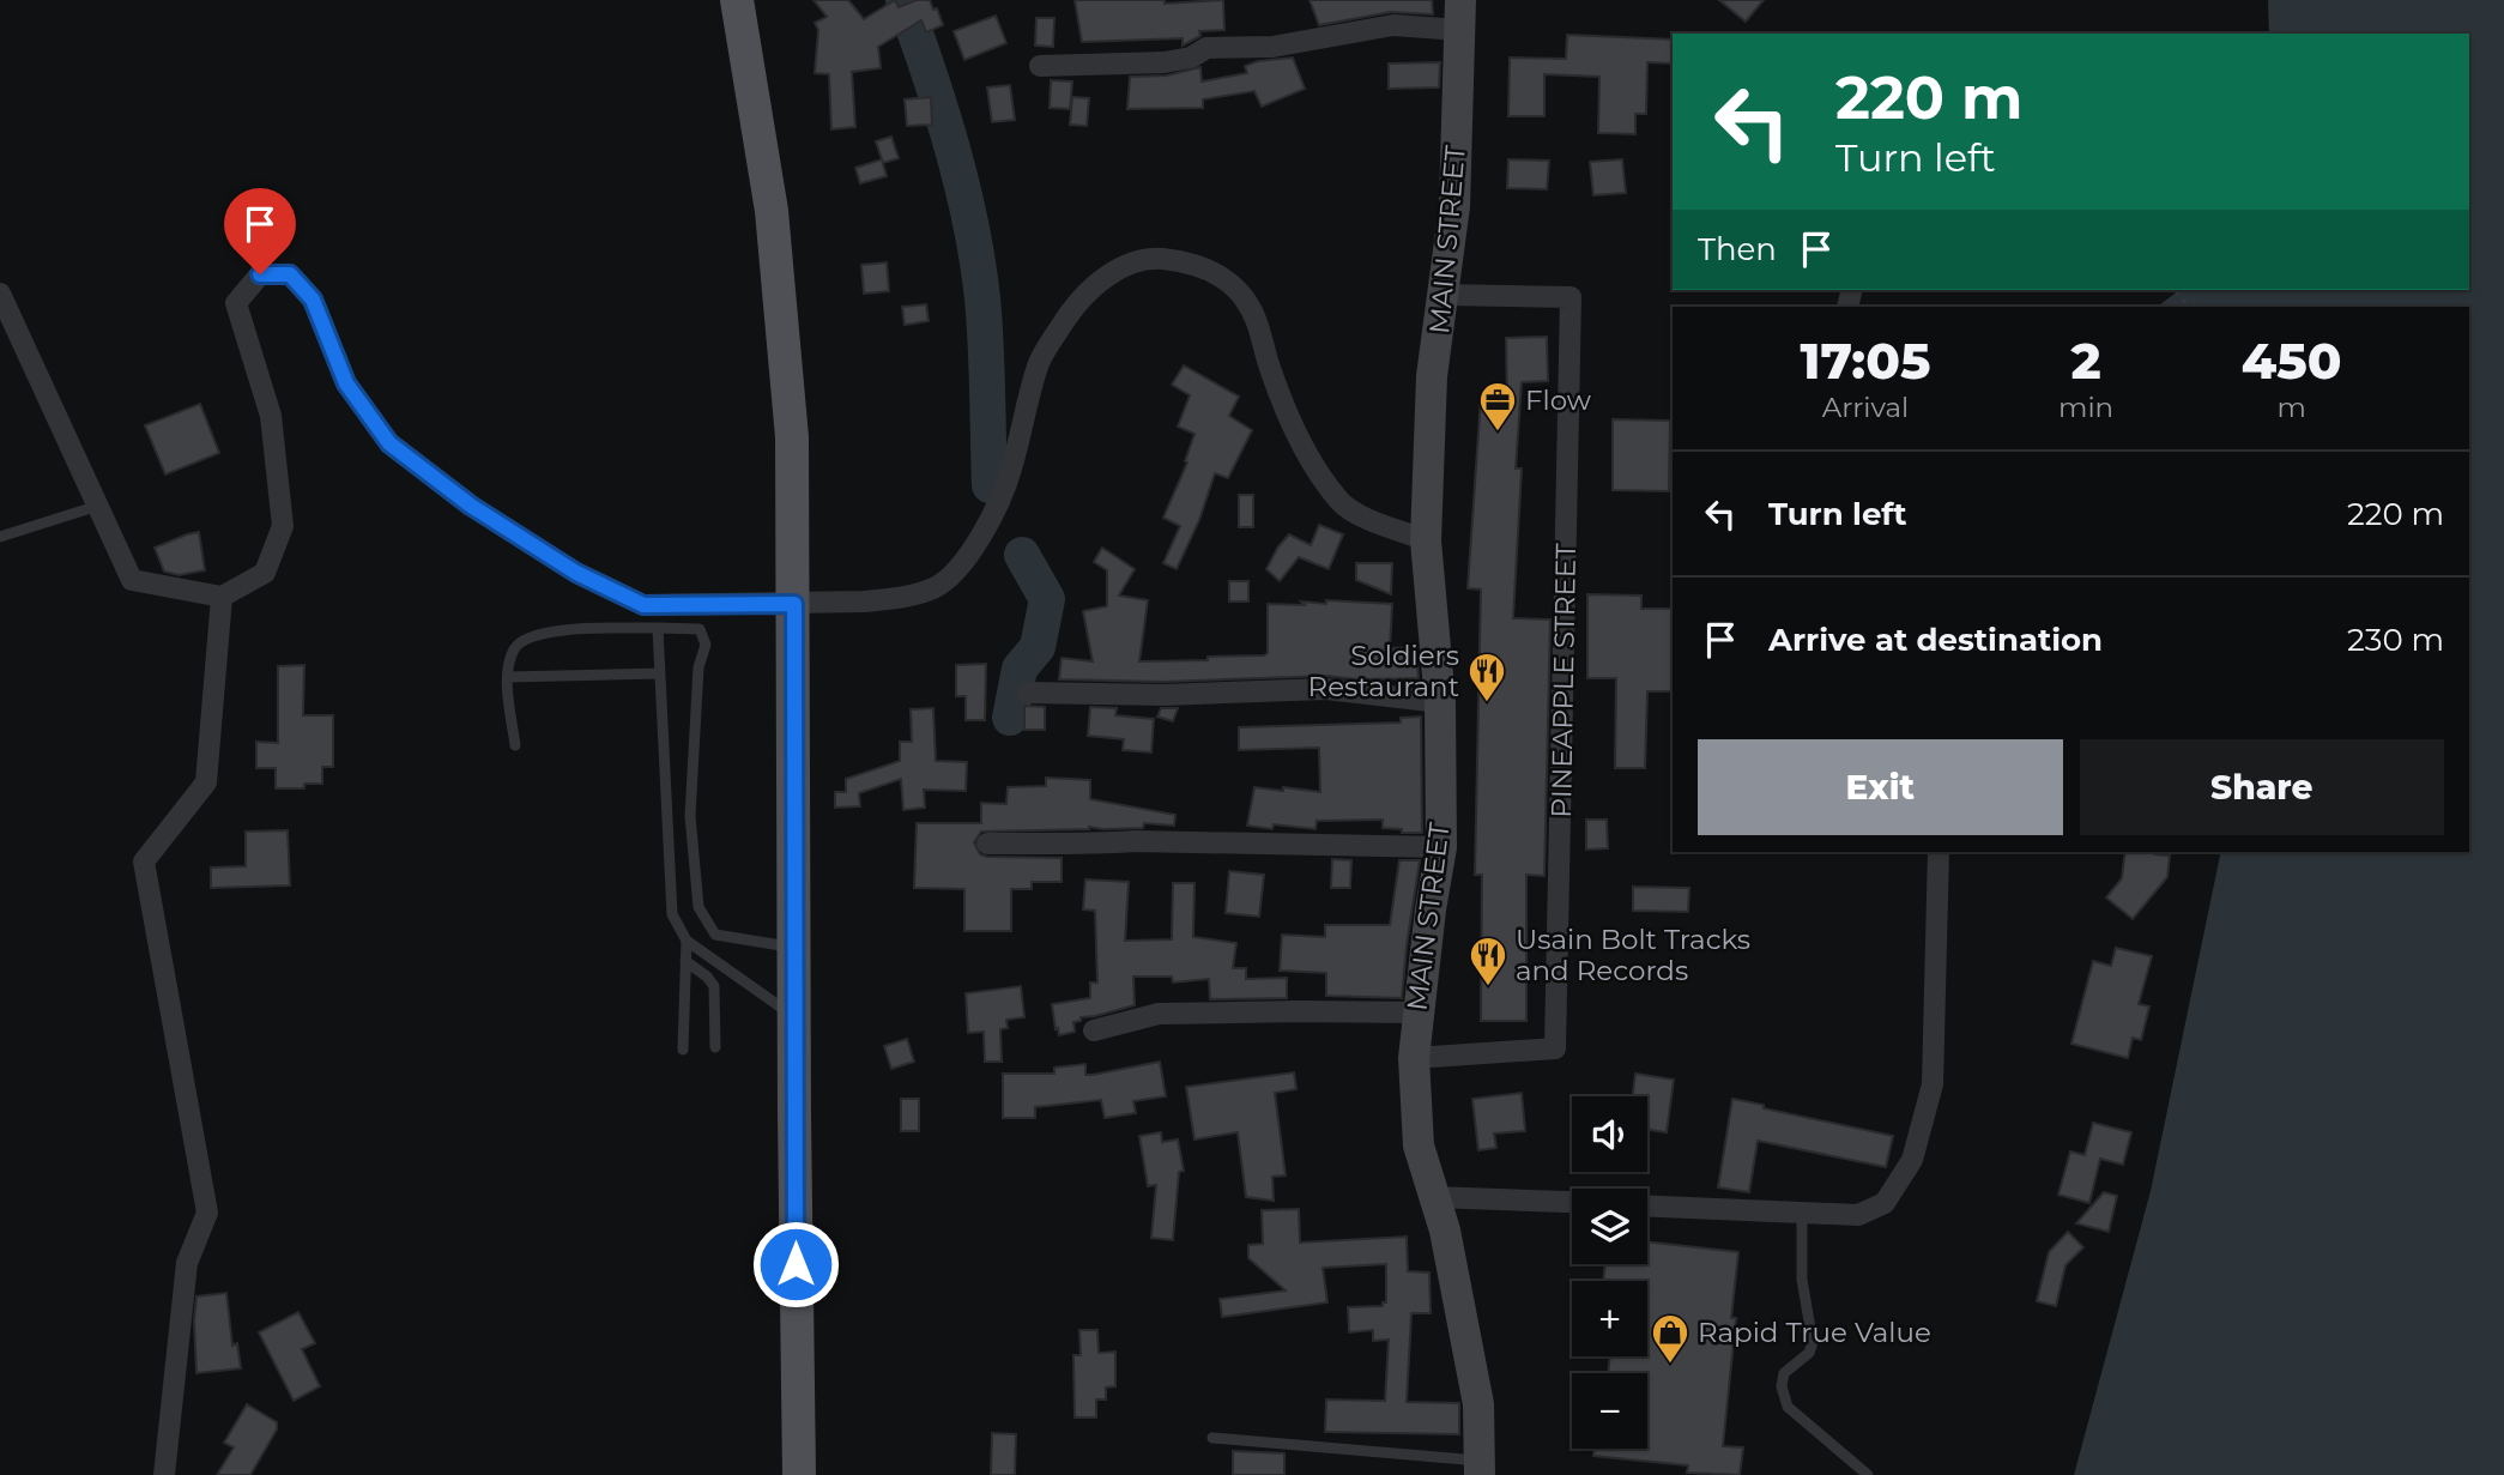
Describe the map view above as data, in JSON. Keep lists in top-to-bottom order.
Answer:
{
  "streets": {
    "street": ["MAIN STREET", "PINEAPPLE STREET"]
  },
  "crossings": [
    ["MAIN STREET", "PINEAPPLE STREET"]
  ],
  "places": {
    "office": ["Flow"],
    "restaurant": ["Soldiers Restaurant", "Usain Bolt Tracks and Records"],
    "shop": ["Rapid True Value"]
  },
  "page": {
    "turn": ["220 m", "Turn left"],
    "then": "Then",
    "eta": [
      "17:05",
      "Arrival",
      "2",
      "min",
      "450",
      "m"
    ],
    "list": [
      {
        "name": "Turn left",
        "value": "220 m"
      },
      {
        "name": "Arrive at destination",
        "value": "230 m"
      }
    ],
    "buttons": ["Exit", "Share"],
    "map_buttons": ["+", "−"]
  }
}
